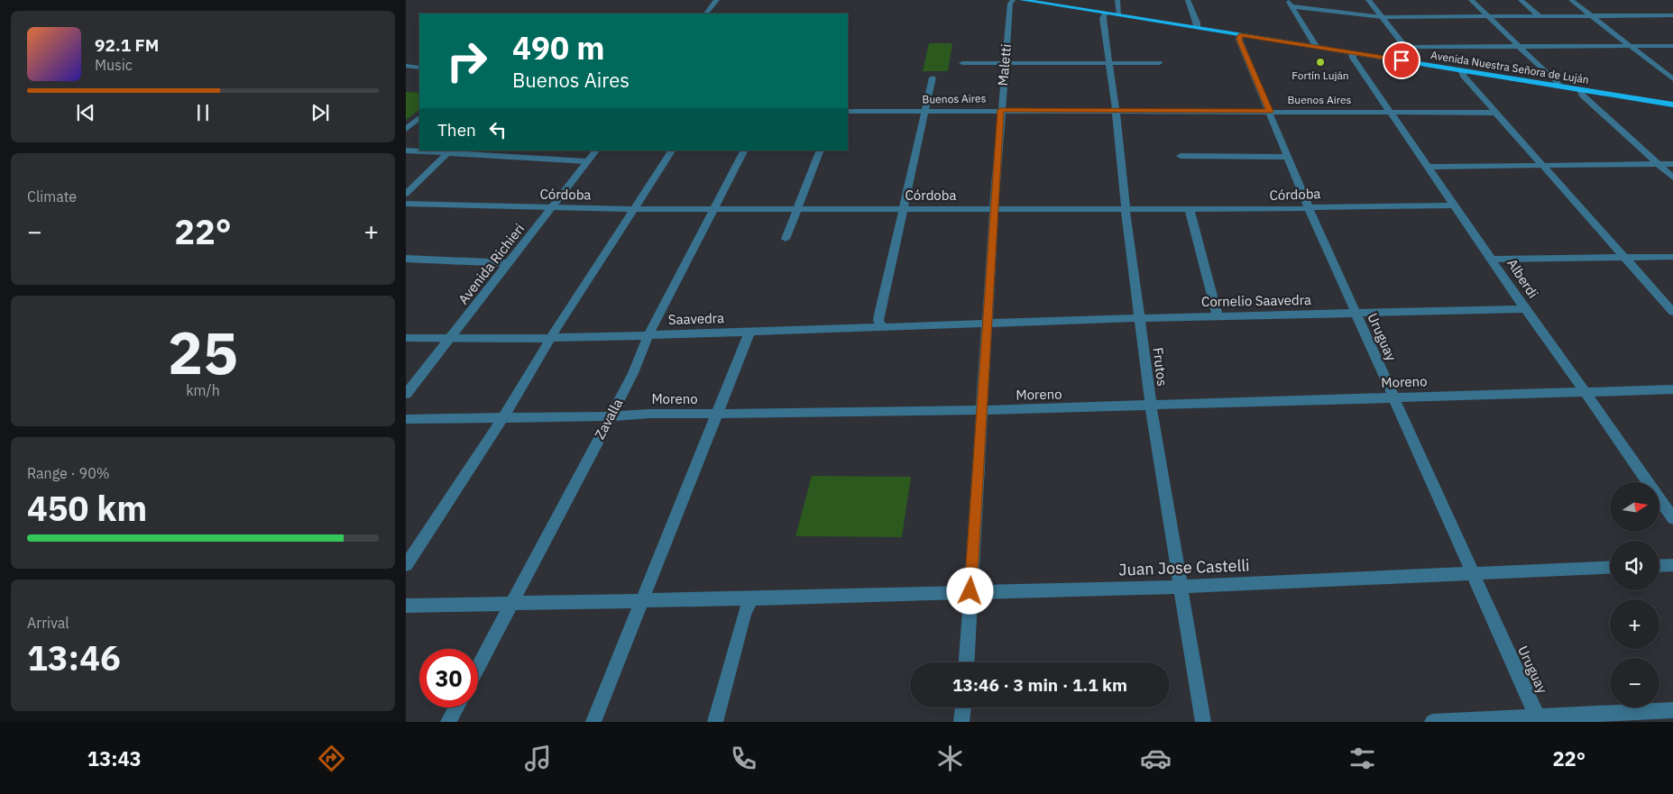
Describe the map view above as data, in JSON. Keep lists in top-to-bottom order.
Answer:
{
  "streets": {
    "main road": ["Avenida Nuestra Señora de Luján"],
    "street": [
      "Maletti",
      "Buenos Aires",
      "Córdoba",
      "Avenida Richieri",
      "Alberdi",
      "Cornelio Saavedra",
      "Saavedra",
      "Uruguay",
      "Frutos",
      "Moreno",
      "Zavalla",
      "Juan Jose Castelli"
    ]
  },
  "crossings": [
    ["Maletti", "Buenos Aires"],
    ["Maletti", "Córdoba"],
    ["Maletti", "Cornelio Saavedra"],
    ["Maletti", "Saavedra"],
    ["Maletti", "Moreno"],
    ["Maletti", "Juan Jose Castelli"],
    ["Avenida Nuestra Señora de Luján", "Alberdi"],
    ["Avenida Nuestra Señora de Luján", "Uruguay"],
    ["Avenida Nuestra Señora de Luján", "Frutos"],
    ["Buenos Aires", "Alberdi"],
    ["Buenos Aires", "Uruguay"],
    ["Buenos Aires", "Frutos"],
    ["Córdoba", "Avenida Richieri"],
    ["Córdoba", "Alberdi"],
    ["Córdoba", "Uruguay"],
    ["Córdoba", "Frutos"],
    ["Córdoba", "Zavalla"],
    ["Avenida Richieri", "Saavedra"],
    ["Alberdi", "Cornelio Saavedra"],
    ["Alberdi", "Moreno"],
    ["Cornelio Saavedra", "Saavedra"],
    ["Cornelio Saavedra", "Uruguay"],
    ["Cornelio Saavedra", "Frutos"],
    ["Saavedra", "Zavalla"],
    ["Uruguay", "Moreno"],
    ["Uruguay", "Juan Jose Castelli"],
    ["Frutos", "Moreno"],
    ["Frutos", "Juan Jose Castelli"],
    ["Moreno", "Zavalla"],
    ["Zavalla", "Juan Jose Castelli"]
  ],
  "places": ["Fortín Luján"],
  "north": "right",
  "page": {
    "turn": ["490 m", "Buenos Aires"],
    "song": ["92.1 FM", "Music"],
    "then": "Then",
    "tile": [
      "Climate",
      ["25", "km/h"],
      ["Range · 90%", "450 km"],
      ["Arrival", "13:46"]
    ],
    "heat": ["−", "22°", "+"],
    "map_buttons": ["+", "−"],
    "limit": "30",
    "trip": "13:46 · 3 min · 1.1 km",
    "tabs": ["13:43", "22°"]
  }
}
